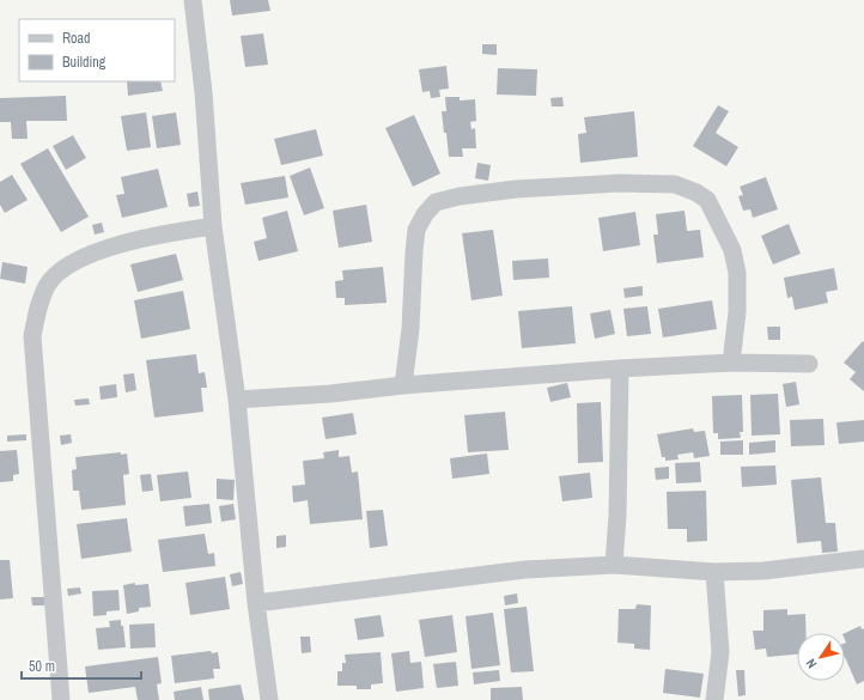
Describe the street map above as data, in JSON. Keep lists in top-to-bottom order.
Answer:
{
  "legend": ["Road", "Building"],
  "scale_bar": "50 m",
  "north": "bottom left"
}
